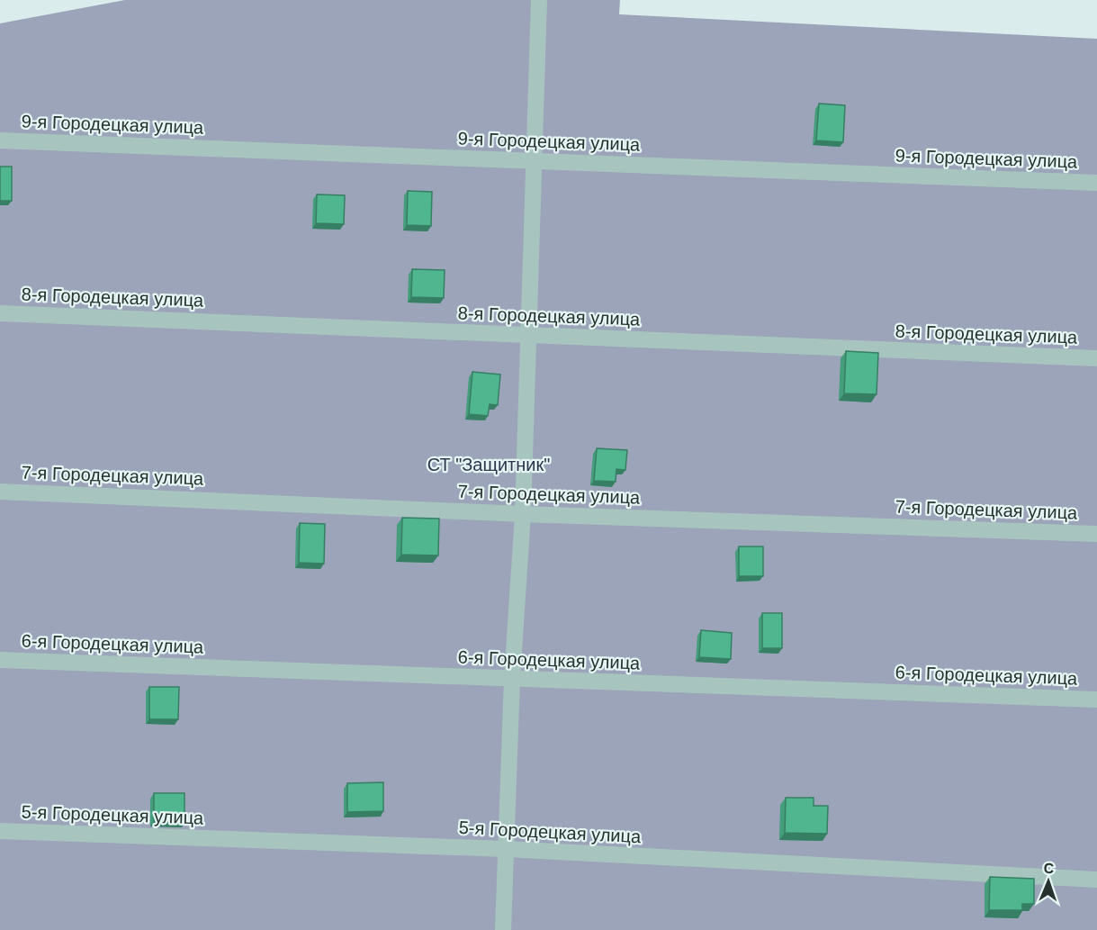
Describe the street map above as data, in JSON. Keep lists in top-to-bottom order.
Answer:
{
  "streets": {
    "street": [
      "9-я Городецкая улица",
      "8-я Городецкая улица",
      "7-я Городецкая улица",
      "6-я Городецкая улица",
      "5-я Городецкая улица"
    ]
  },
  "parks": ["СТ \"Защитник\""],
  "north": "top"
}
